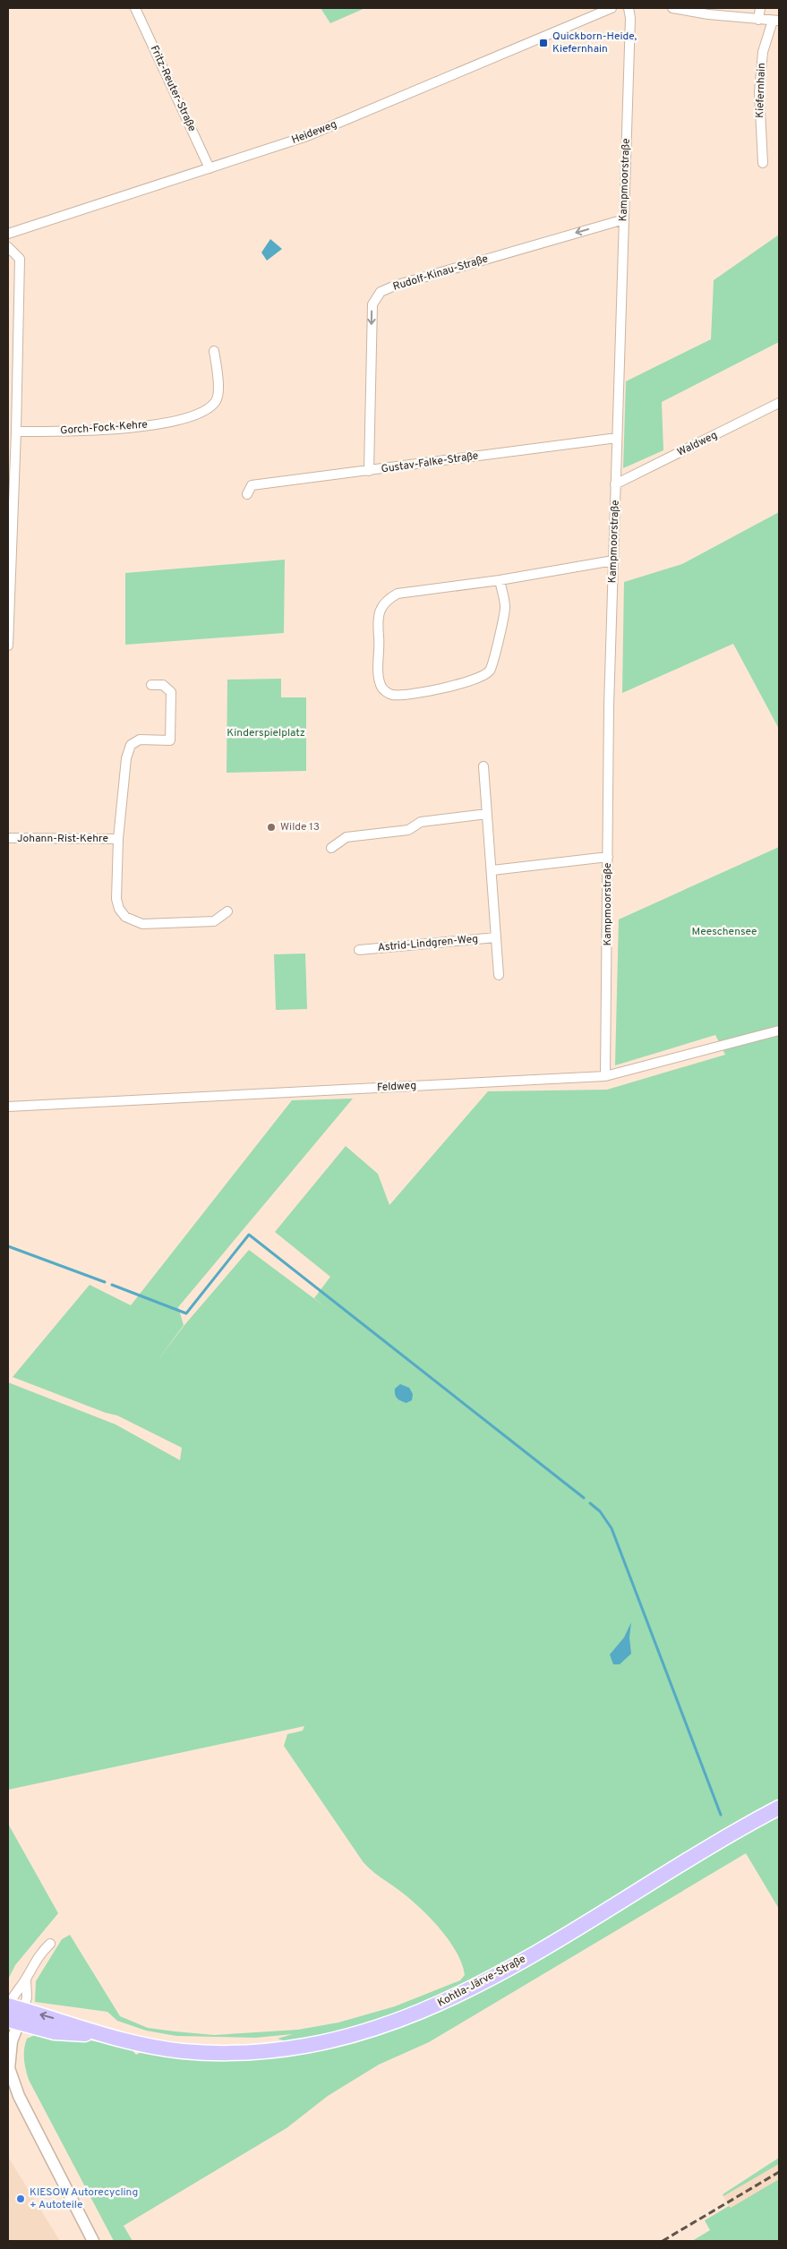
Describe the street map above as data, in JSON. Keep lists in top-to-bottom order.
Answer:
{
  "streets": {
    "main road": ["Kohtla-Järve-Straße"],
    "street": [
      "Fritz-Reuter-Straße",
      "Kiefernhain",
      "Heideweg",
      "Kampmoorstraße",
      "Rudolf-Kinau-Straße",
      "Gorch-Fock-Kehre",
      "Waldweg",
      "Gustav-Falke-Straße",
      "Johann-Rist-Kehre",
      "Astrid-Lindgren-Weg",
      "Feldweg"
    ]
  },
  "crossings": [
    ["Fritz-Reuter-Straße", "Heideweg"],
    ["Kampmoorstraße", "Rudolf-Kinau-Straße"],
    ["Kampmoorstraße", "Waldweg"],
    ["Kampmoorstraße", "Gustav-Falke-Straße"],
    ["Kampmoorstraße", "Feldweg"],
    ["Rudolf-Kinau-Straße", "Gustav-Falke-Straße"]
  ],
  "one_way": ["Rudolf-Kinau-Straße"],
  "parks": ["Kinderspielplatz", "Meeschensee"],
  "places": {
    "transit": ["Quickborn-Heide, Kiefernhain"],
    "other": ["Wilde 13", "KIESOW Autorecycling + Autoteile"]
  }
}
